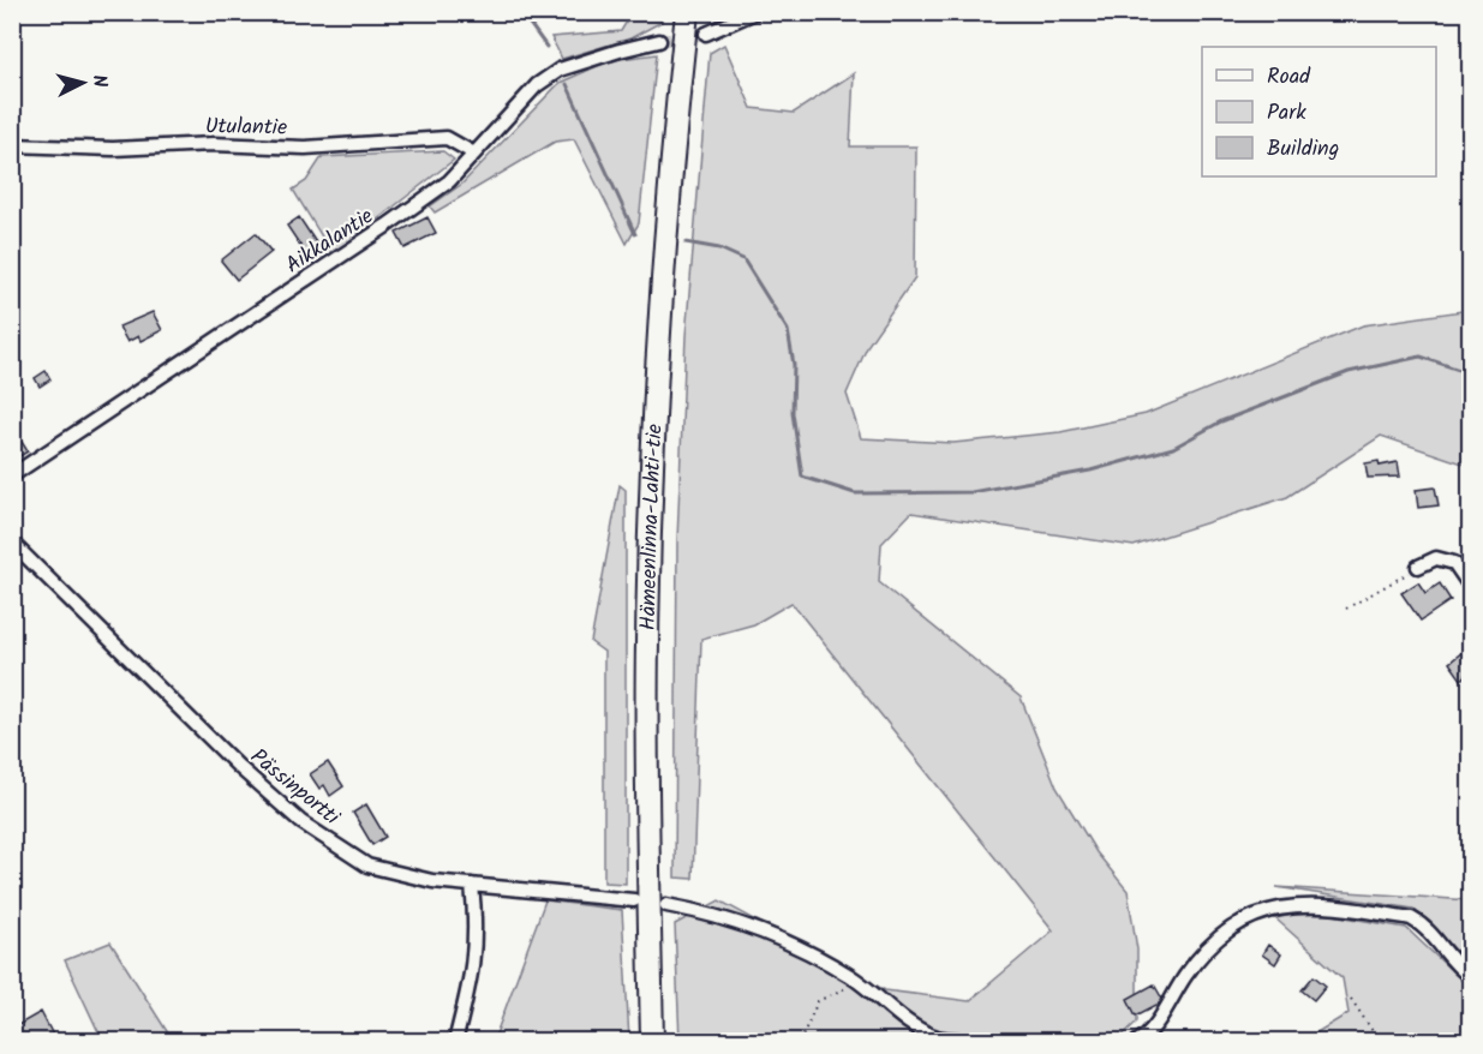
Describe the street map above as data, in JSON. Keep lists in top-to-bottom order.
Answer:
{
  "streets": {
    "highway": ["Hämeenlinna-Lahti-tie"],
    "street": ["Utulantie", "Aikkalantie", "Pässinportti"]
  },
  "crossings": [
    ["Utulantie", "Aikkalantie"]
  ],
  "legend": ["Road", "Park", "Building"],
  "north": "right"
}
